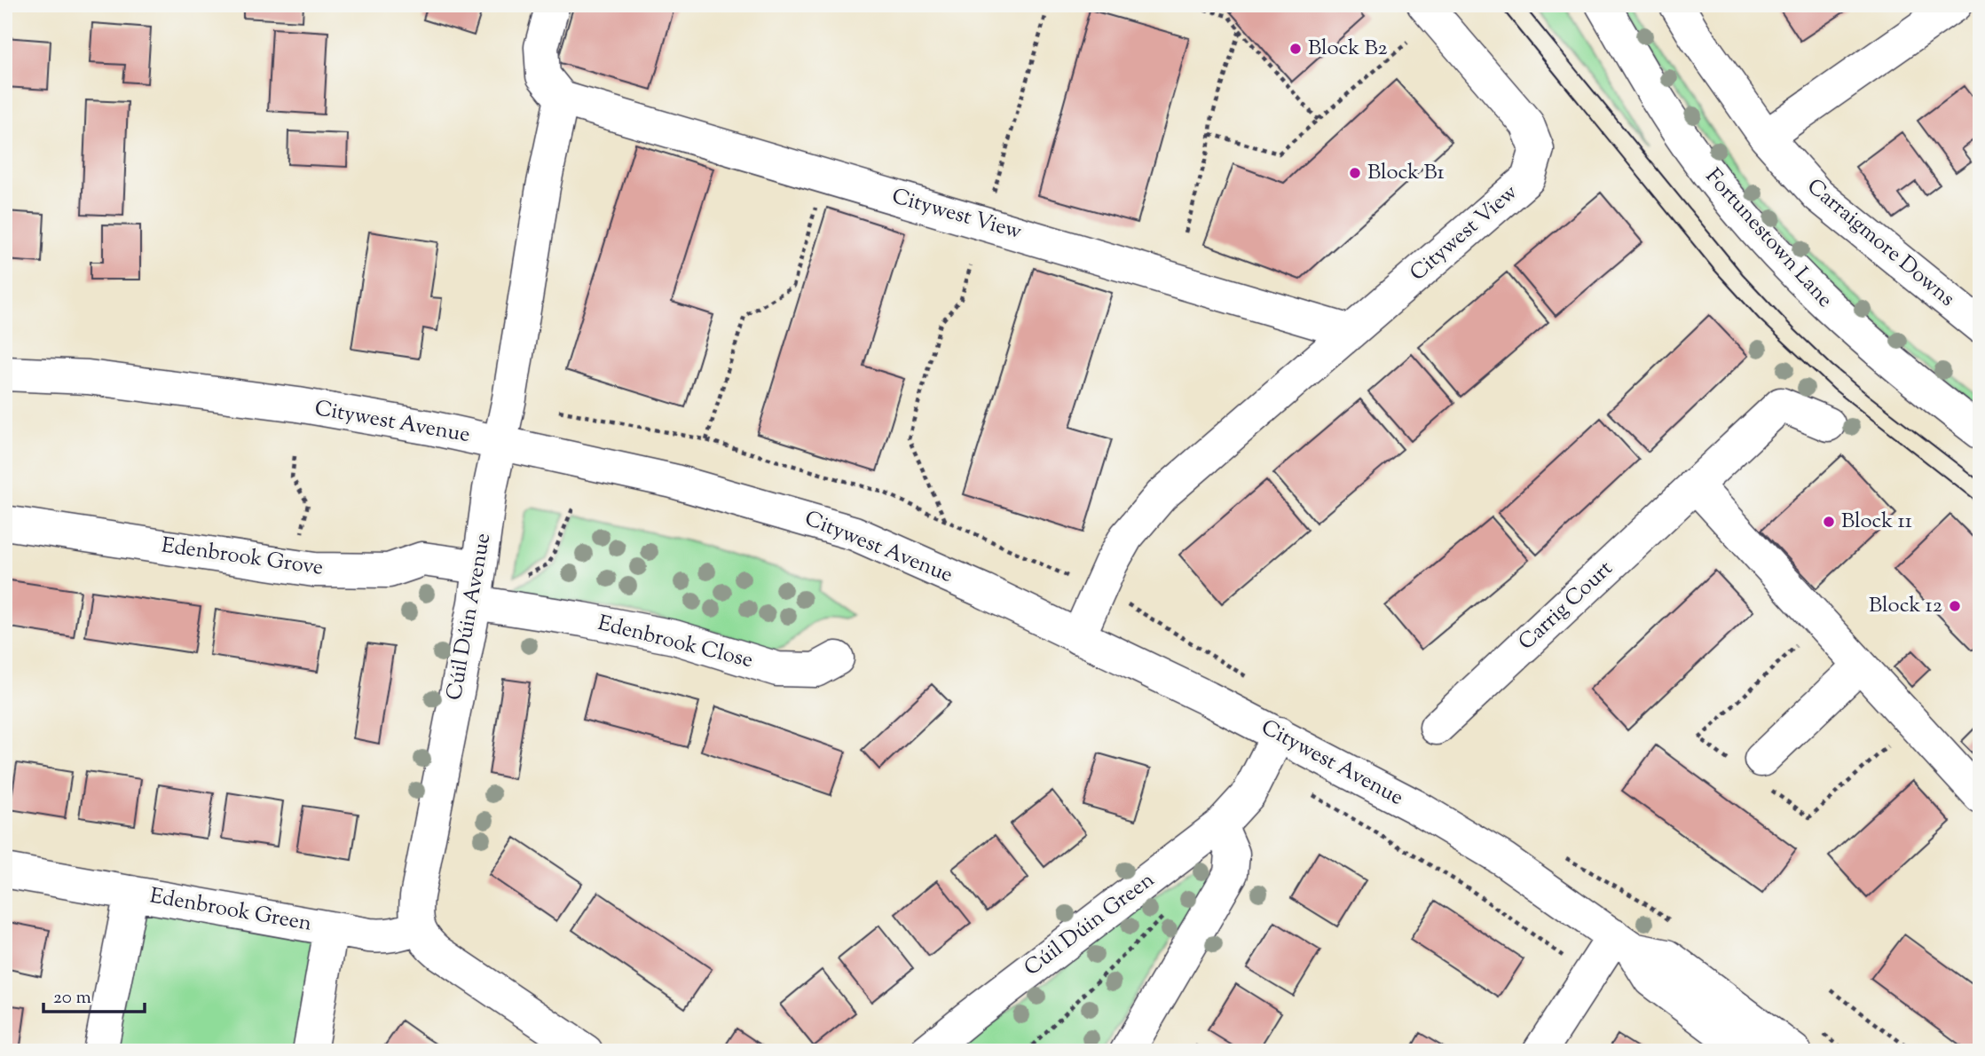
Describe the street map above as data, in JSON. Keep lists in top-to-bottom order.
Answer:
{
  "streets": {
    "street": [
      "Citywest View",
      "Fortunestown Lane",
      "Carraigmore Downs",
      "Citywest Avenue",
      "Edenbrook Grove",
      "Carrig Court",
      "Cúil Dúin Avenue",
      "Edenbrook Close",
      "Edenbrook Green",
      "Cúil Dúin Green"
    ]
  },
  "crossings": [
    ["Citywest View", "Citywest Avenue"],
    ["Citywest View", "Cúil Dúin Avenue"],
    ["Citywest Avenue", "Cúil Dúin Avenue"],
    ["Citywest Avenue", "Cúil Dúin Green"],
    ["Edenbrook Grove", "Cúil Dúin Avenue"],
    ["Cúil Dúin Avenue", "Edenbrook Close"],
    ["Cúil Dúin Avenue", "Edenbrook Green"]
  ],
  "places": [
    "Block B2",
    "Block B1",
    "Block 11",
    "Block 12"
  ],
  "scale_bar": "20 m"
}
